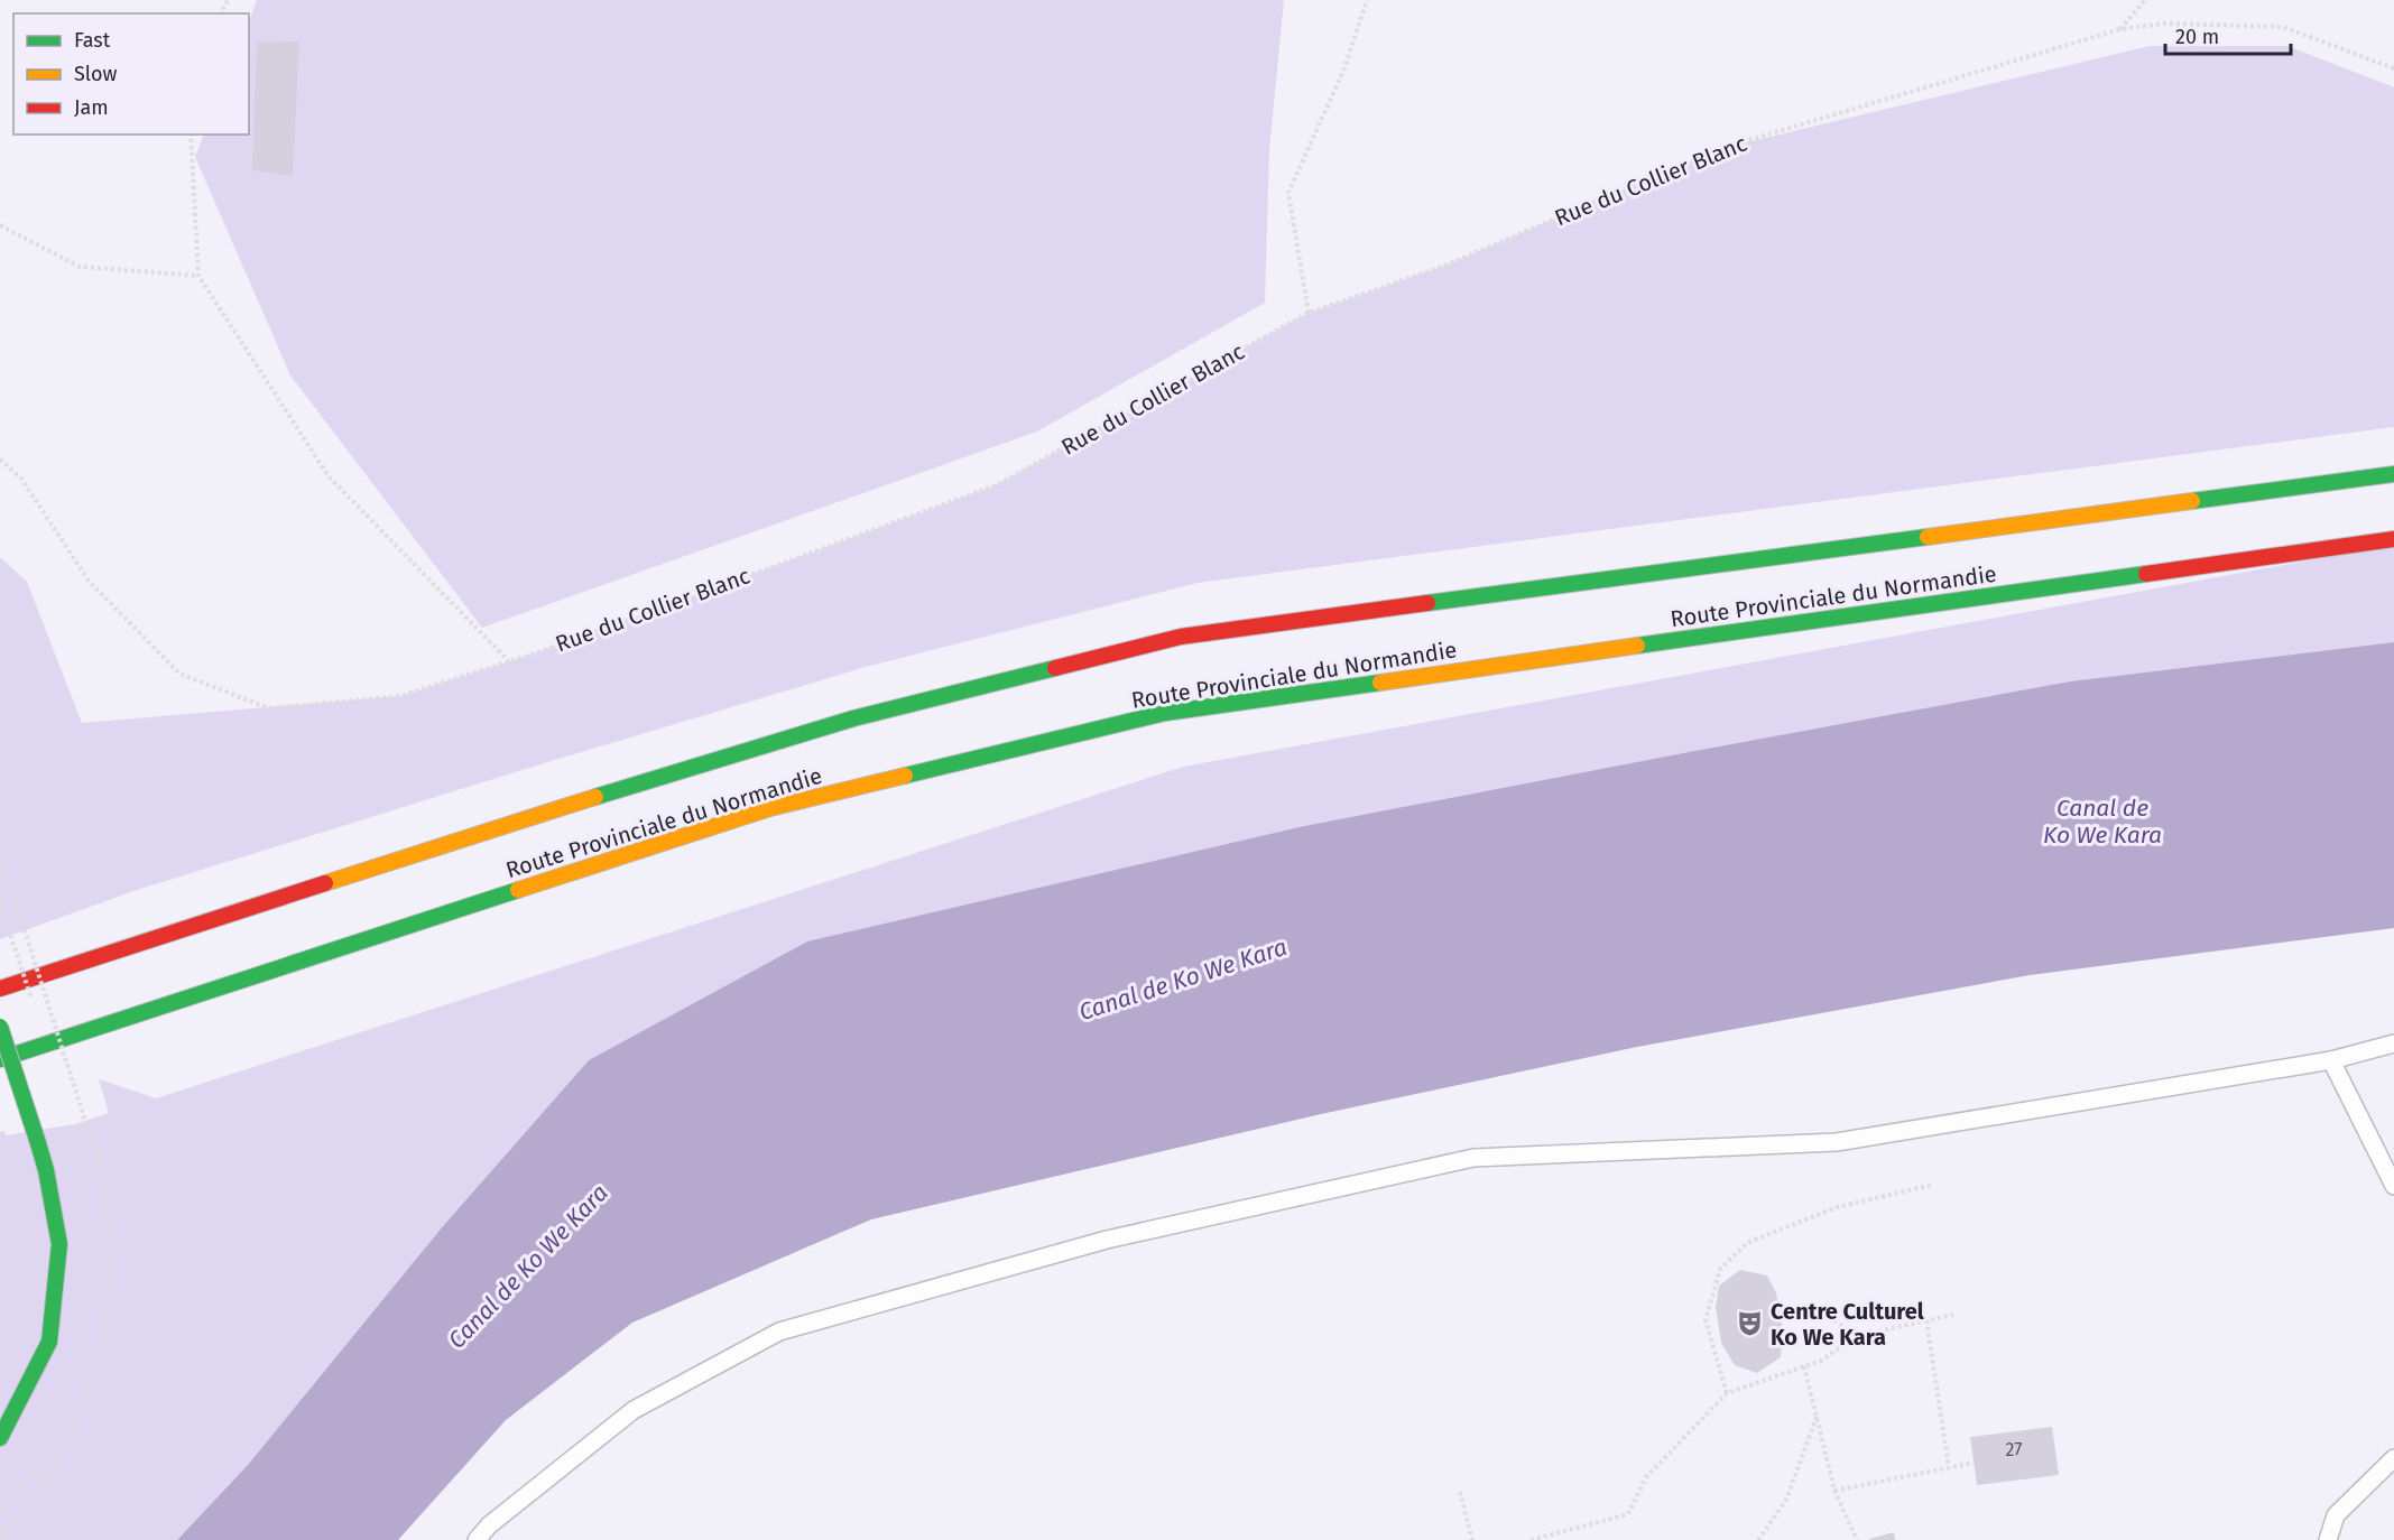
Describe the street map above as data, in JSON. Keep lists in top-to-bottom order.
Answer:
{
  "streets": {
    "main road": ["Route Provinciale du Normandie"],
    "path": ["Rue du Collier Blanc"]
  },
  "water": ["Canal de Ko We Kara"],
  "places": {
    "theatre": ["Centre Culturel Ko We Kara"]
  },
  "house_numbers": ["27"],
  "legend": ["Fast", "Slow", "Jam"],
  "scale_bar": "20 m"
}
